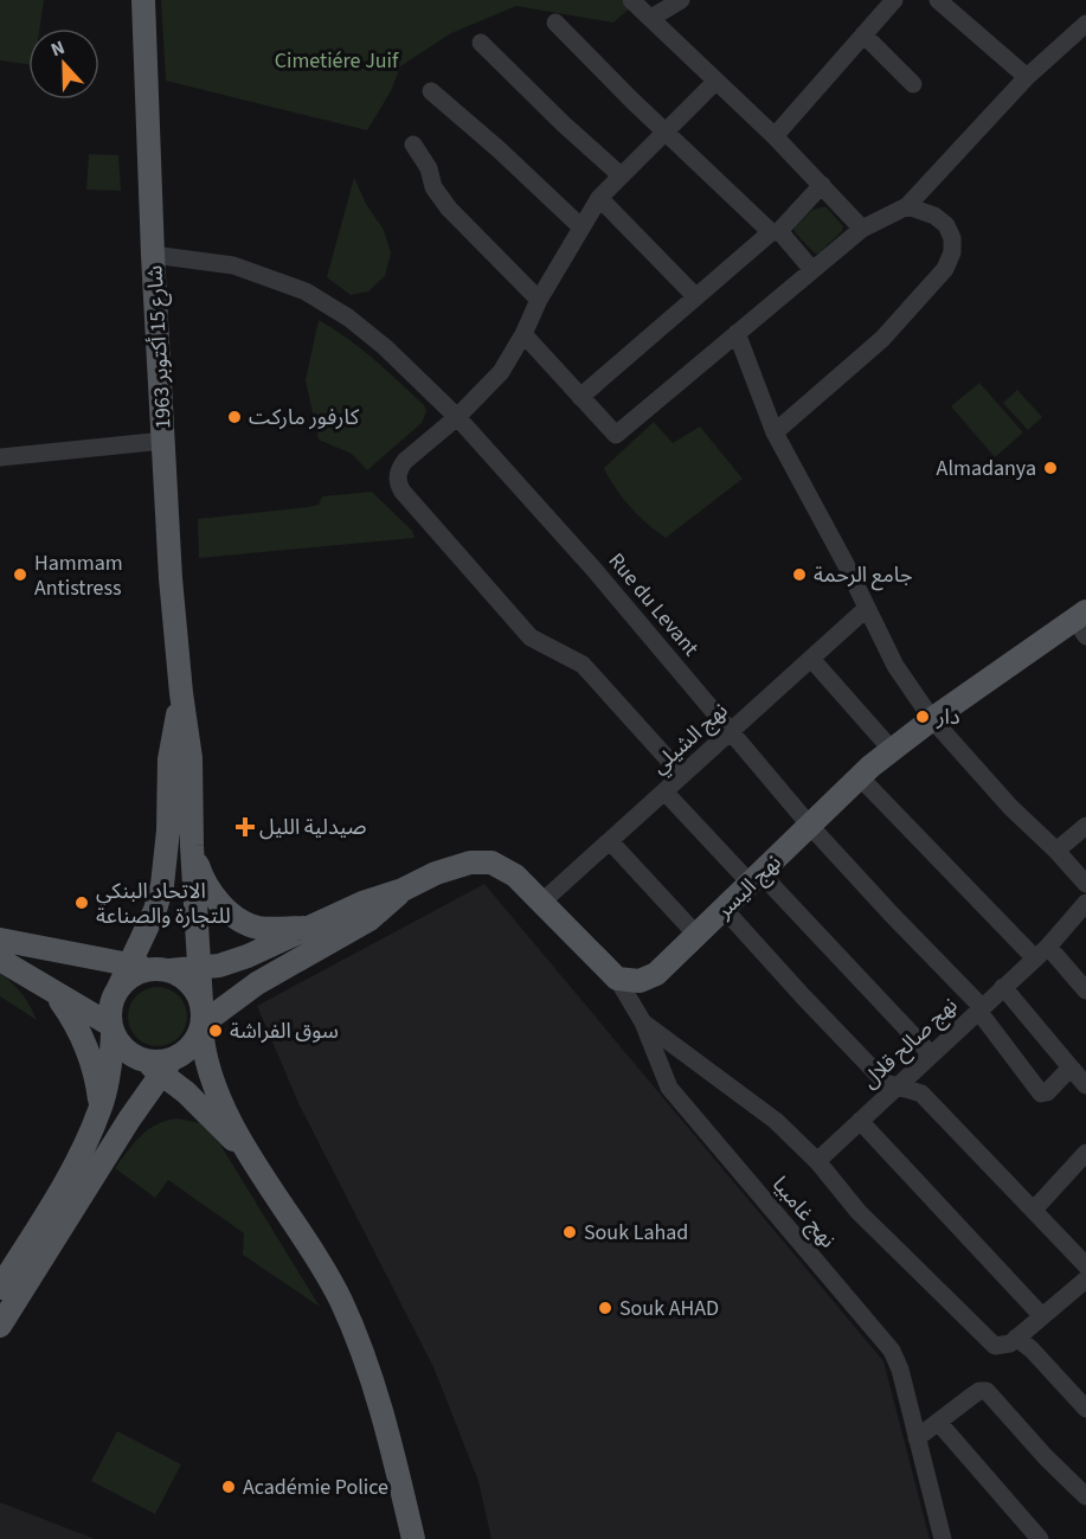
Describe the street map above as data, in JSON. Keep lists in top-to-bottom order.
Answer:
{
  "streets": {
    "main road": ["شارع 15 أكتوبر 1963", "نهج اليسر"],
    "street": [
      "Rue du Levant",
      "نهج الشيلي",
      "نهج صالح قلال",
      "نهج غامبيا"
    ]
  },
  "crossings": [
    ["شارع 15 أكتوبر 1963", "Rue du Levant"],
    ["Rue du Levant", "نهج الشيلي"],
    ["Rue du Levant", "نهج اليسر"],
    ["Rue du Levant", "نهج صالح قلال"]
  ],
  "parks": ["Cimetiére Juif"],
  "places": {
    "other": [
      "كارفور ماركت",
      "Almadanya",
      "Hammam Antistress",
      "جامع الرحمة",
      "دار",
      "الاتحاد البنكي للتجارة والصناعة",
      "سوق الفراشة",
      "Souk Lahad",
      "Souk AHAD",
      "Académie Police"
    ],
    "health": ["صيدلية الليل"]
  },
  "north": "top"
}
